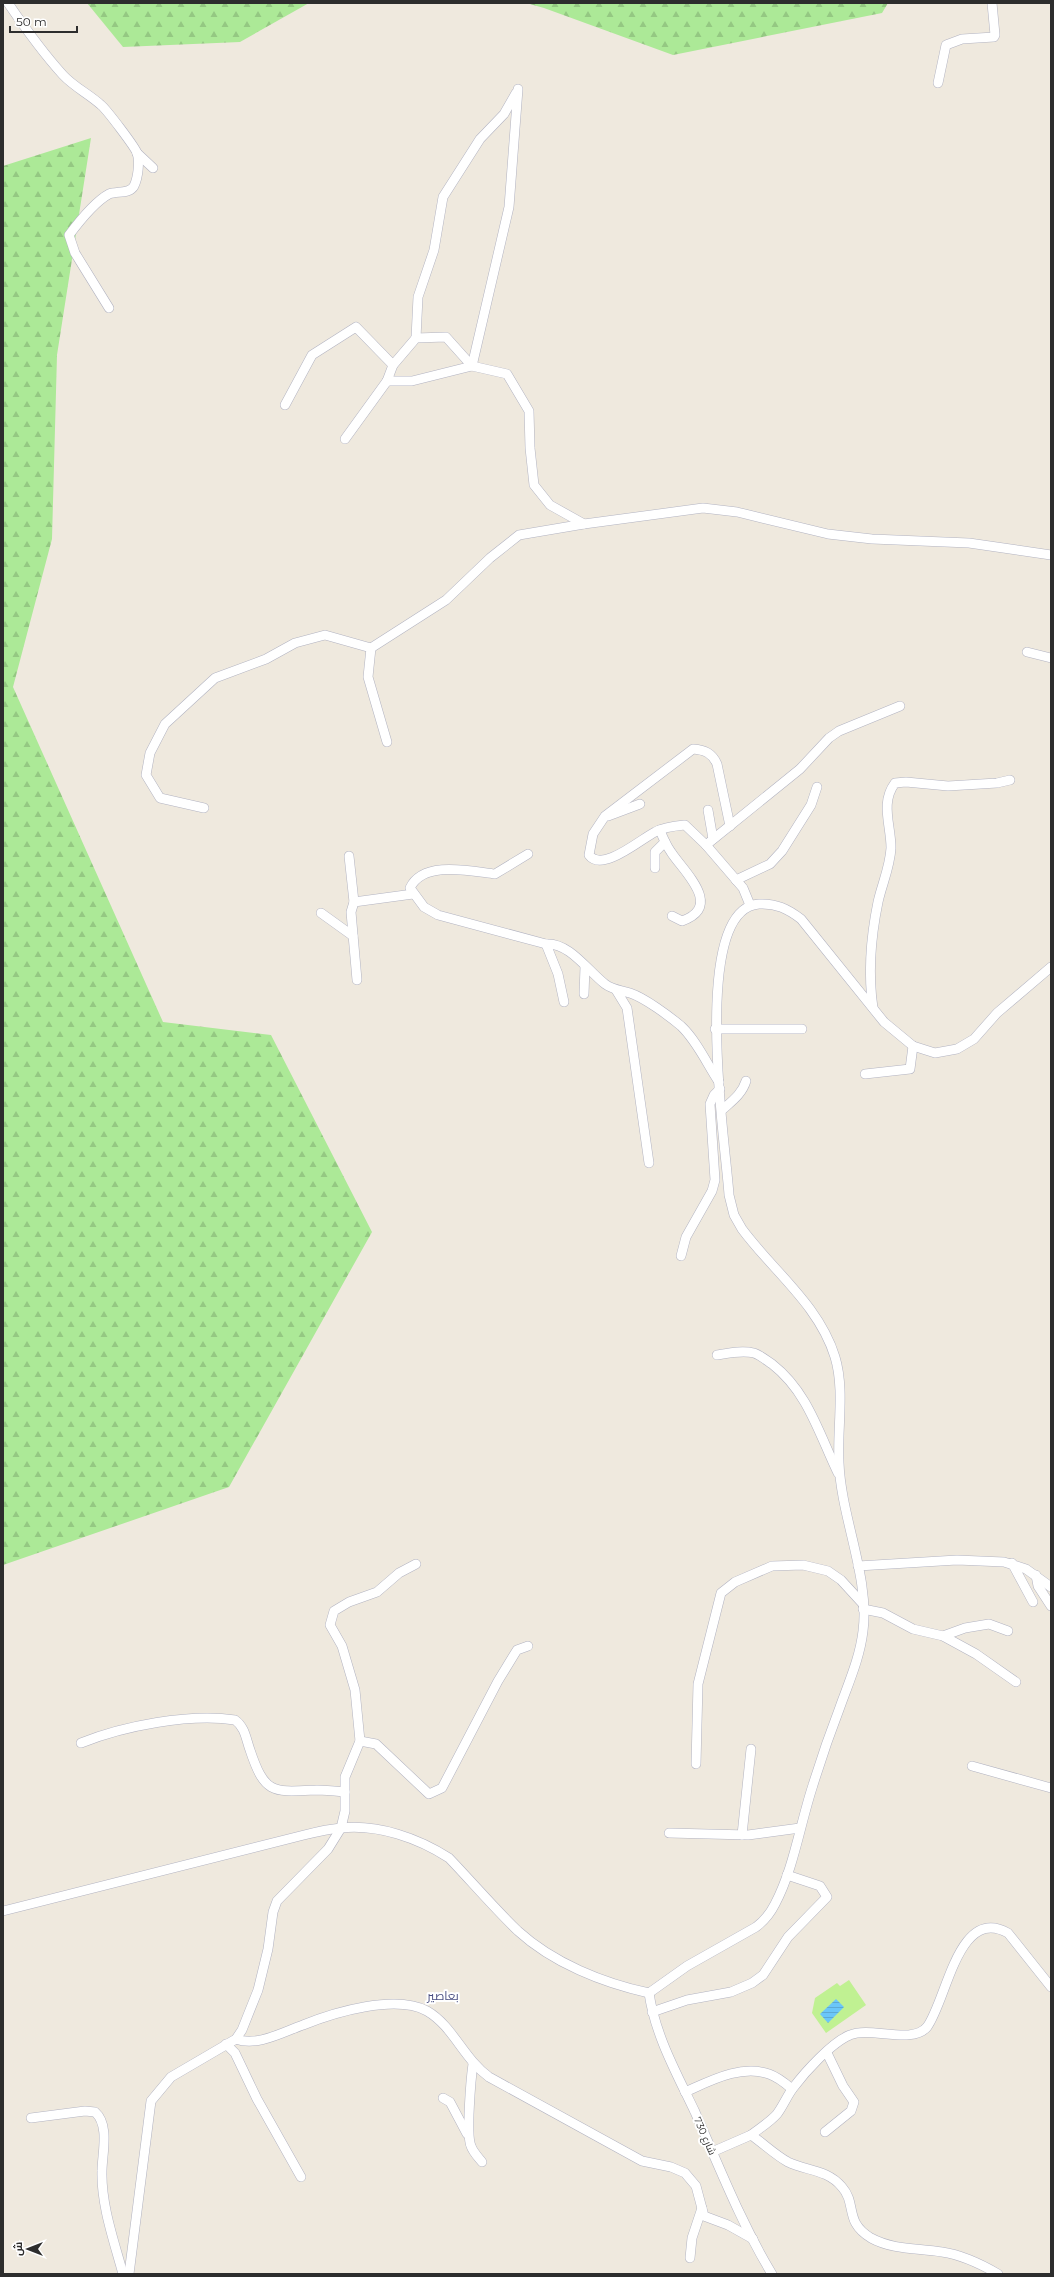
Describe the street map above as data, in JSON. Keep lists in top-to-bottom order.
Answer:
{
  "streets": {
    "street": ["شارع 730"]
  },
  "districts": ["بعاصير"],
  "scale_bar": "50 m",
  "north": "left"
}
